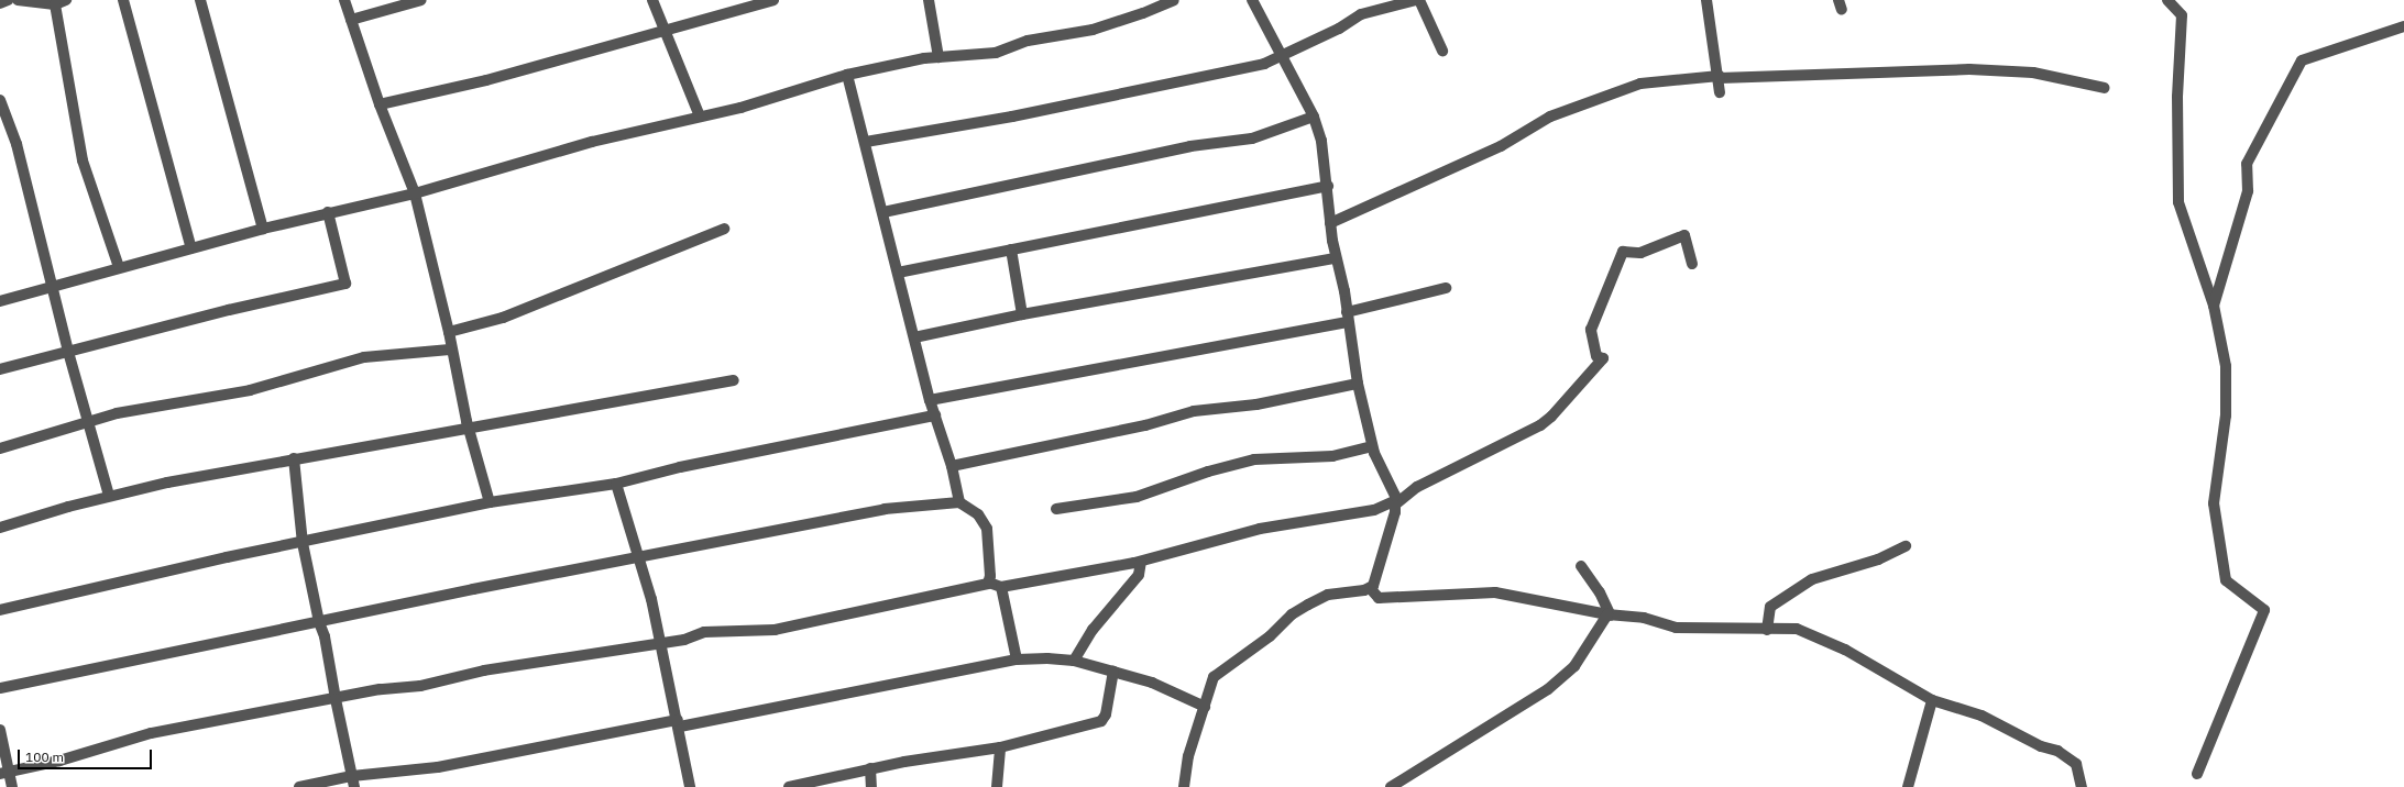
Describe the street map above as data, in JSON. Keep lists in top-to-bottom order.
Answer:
{
  "scale_bar": "100 m"
}
